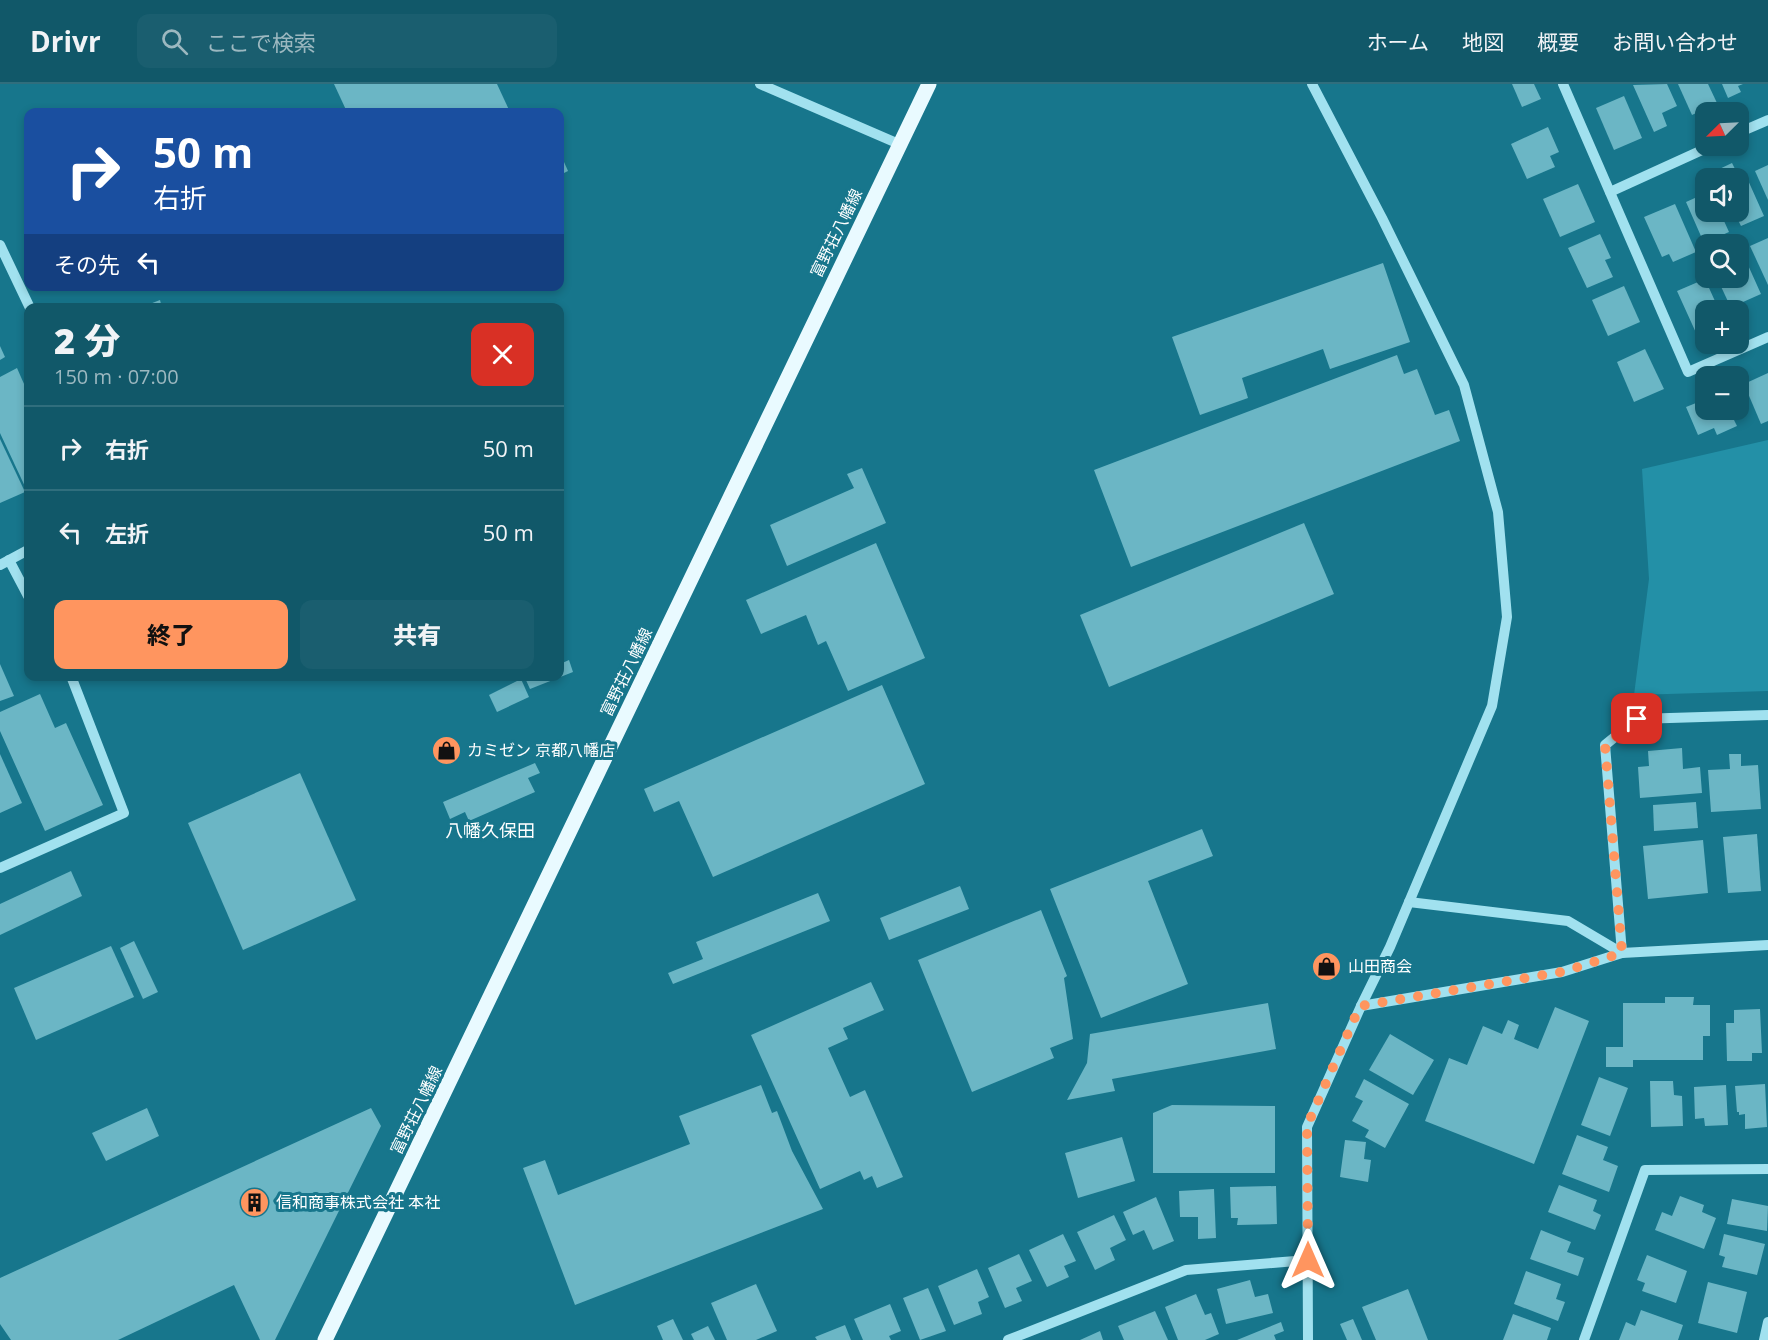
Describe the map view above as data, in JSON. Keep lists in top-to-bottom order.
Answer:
{
  "streets": {
    "main road": ["富野荘八幡線"]
  },
  "districts": ["八幡久保田"],
  "places": {
    "shop": ["カミゼン 京都八幡店", "山田商会"],
    "building": ["信和商事株式会社 本社"]
  },
  "north": "bottom left",
  "page": {
    "header": "Drivr",
    "search": "ここで検索",
    "nav": [
      "ホーム",
      "地図",
      "概要",
      "お問い合わせ"
    ],
    "map_buttons": ["+", "−"],
    "turn": ["50 m", "右折"],
    "then": "その先",
    "heading": ["2 分", "150 m · 07:00"],
    "list": [
      {
        "name": "右折",
        "value": "50 m"
      },
      {
        "name": "左折",
        "value": "50 m"
      }
    ],
    "buttons": ["終了", "共有"]
  }
}
